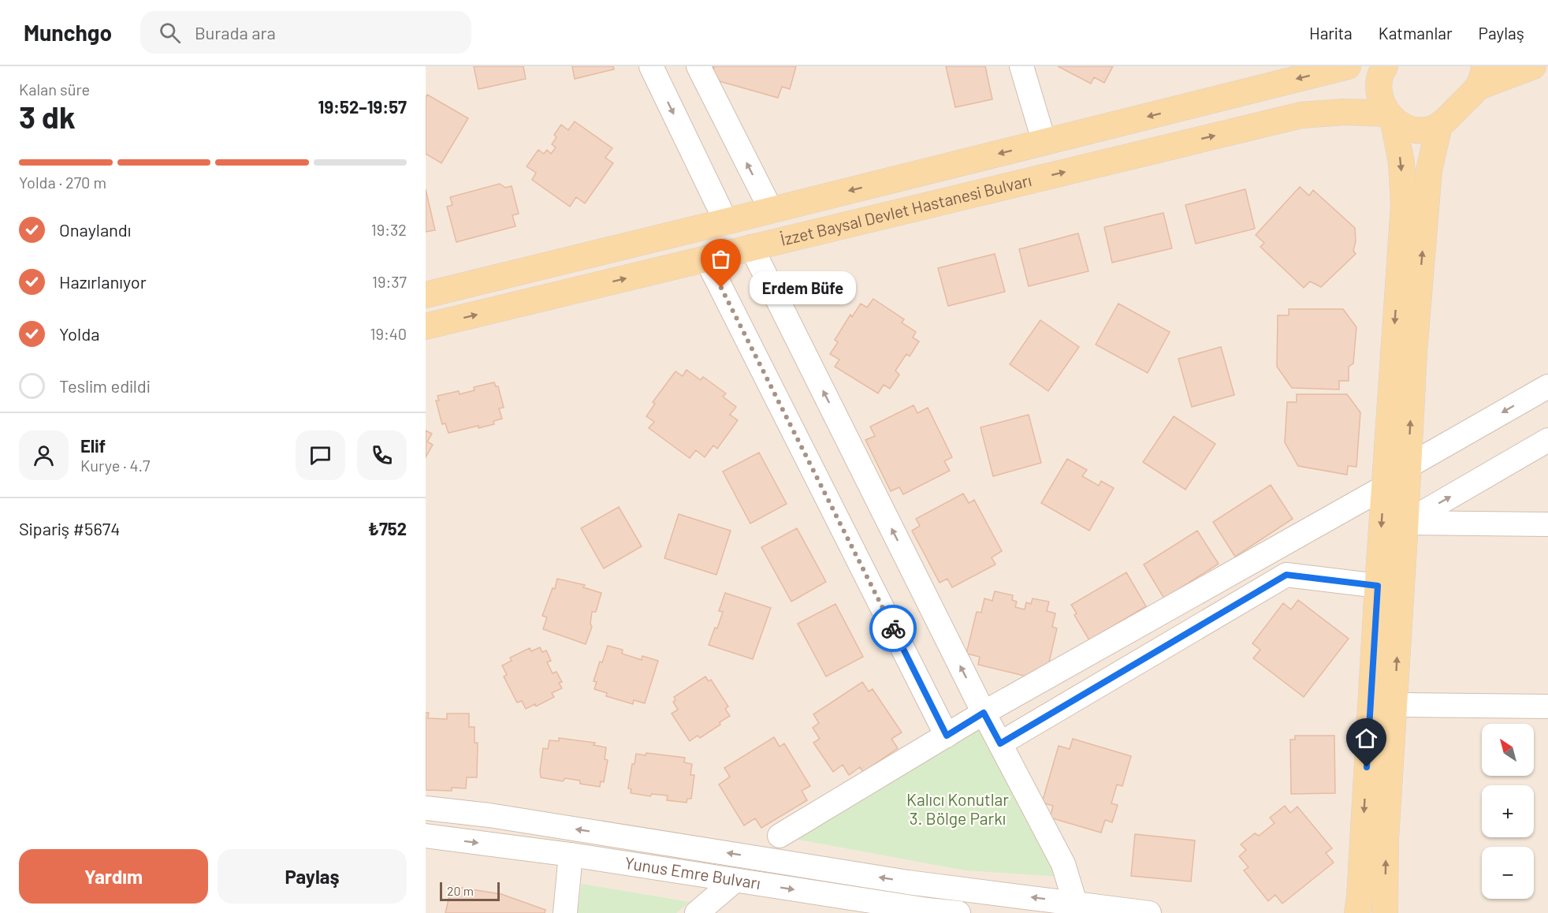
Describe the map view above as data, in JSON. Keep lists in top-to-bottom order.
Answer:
{
  "streets": {
    "main road": ["İzzet Baysal Devlet Hastanesi Bulvarı"],
    "street": ["Yunus Emre Bulvarı"]
  },
  "parks": ["Kalıcı Konutlar 3. Bölge Parkı"],
  "places": ["Erdem Büfe"],
  "scale_bar": "20 m",
  "north": "top left",
  "page": {
    "header": "Munchgo",
    "search": "Burada ara",
    "nav": ["Harita", "Katmanlar", "Paylaş"],
    "heading": ["3 dk", "Kalan süre", "19:52–19:57"],
    "panel": [
      "Elif",
      "Kurye · 4.7",
      "Sipariş #5674",
      "₺752"
    ],
    "bar": "Yolda · 270 m",
    "list": [
      ["Onaylandı", "19:32"],
      ["Hazırlanıyor", "19:37"],
      ["Yolda", "19:40"],
      "Teslim edildi"
    ],
    "bubble": "Erdem Büfe",
    "map_buttons": ["+", "−"],
    "buttons": ["Yardım", "Paylaş"],
    "scale": "20 m"
  }
}
